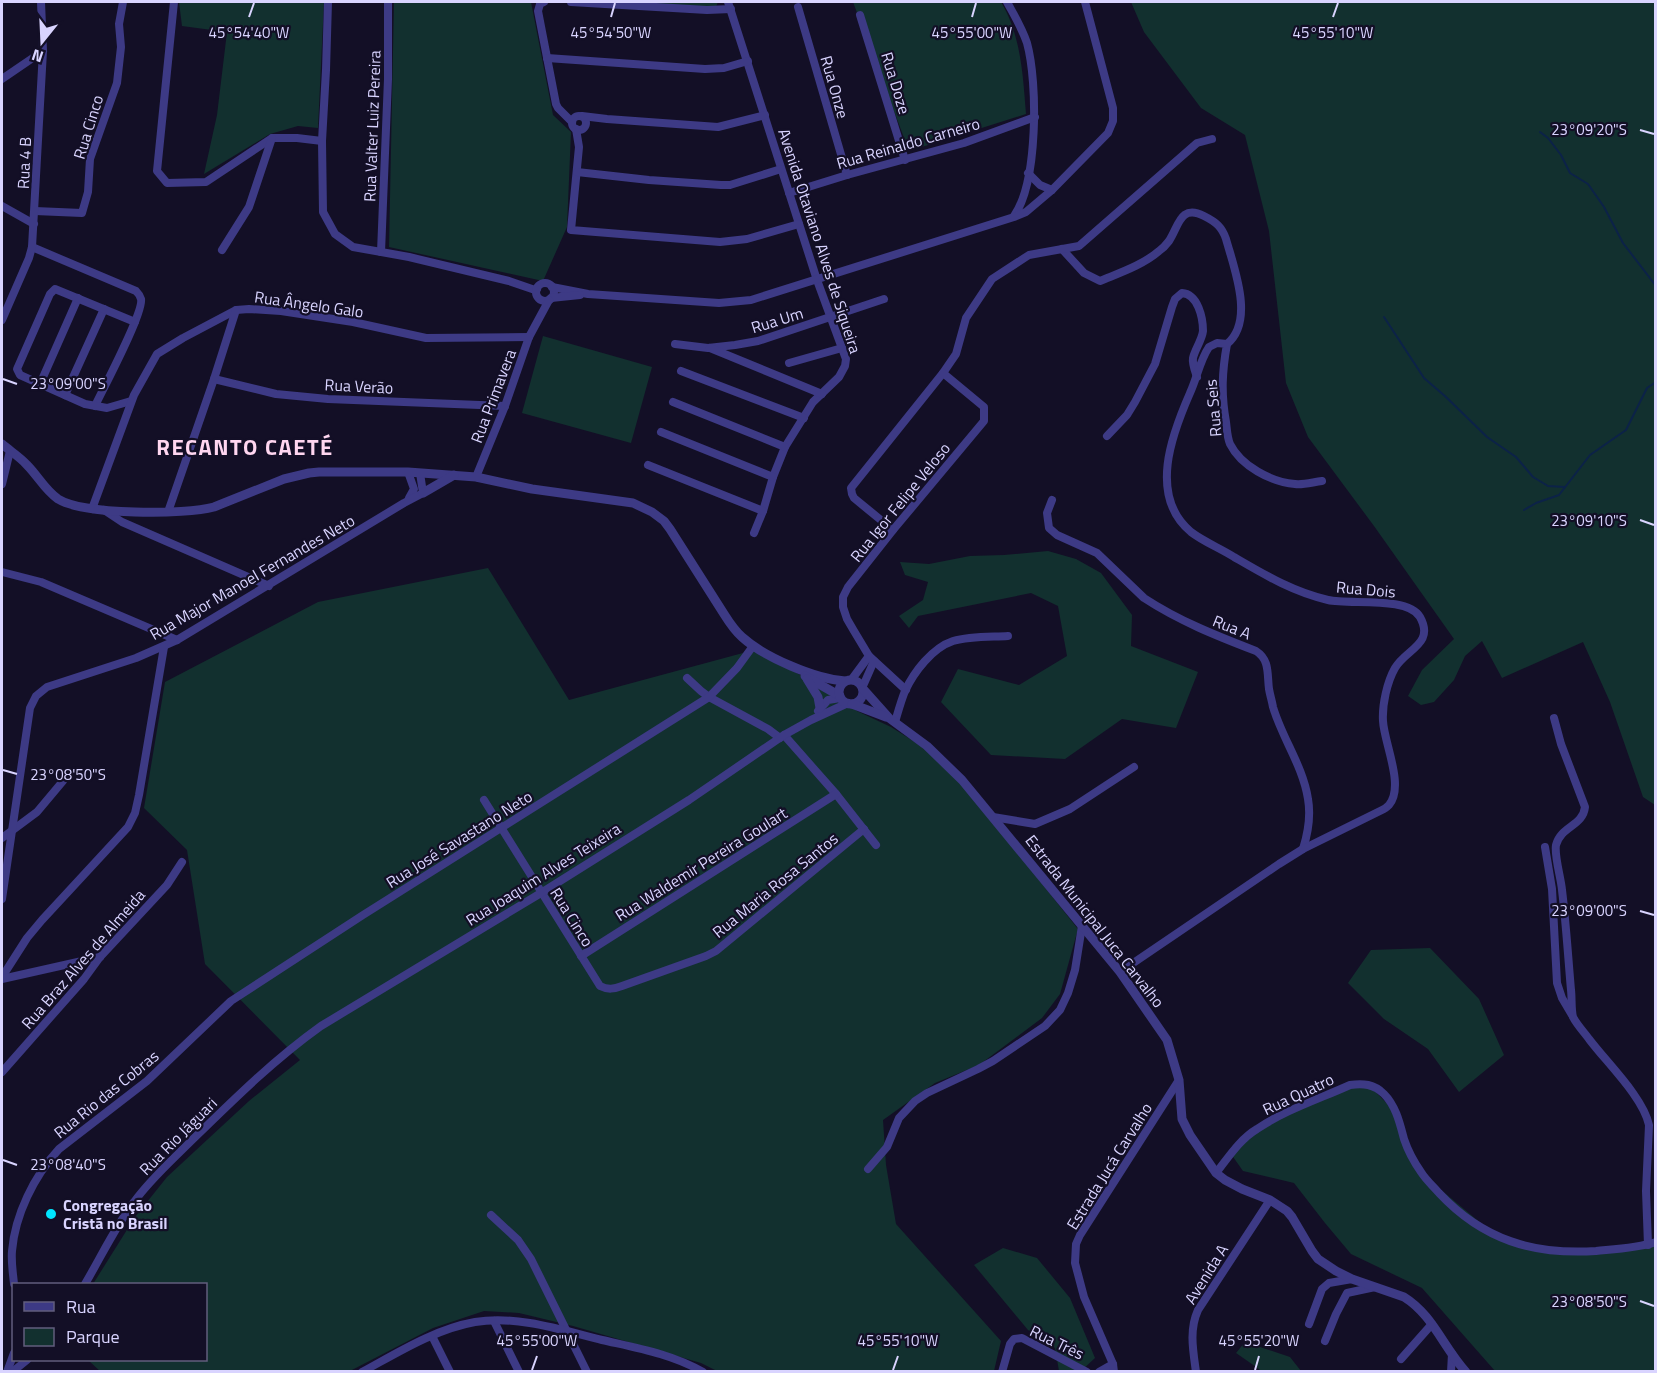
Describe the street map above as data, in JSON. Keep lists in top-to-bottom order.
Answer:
{
  "streets": {
    "street": [
      "Rua Doze",
      "Rua Onze",
      "Rua Valter Luiz Pereira",
      "Rua Cinco",
      "Rua Reinaldo Carneiro",
      "Rua 4 B",
      "Avenida Otaviano Alves de Siqueira",
      "Rua Ângelo Galo",
      "Rua Um",
      "Rua Verão",
      "Rua Primavera",
      "Rua Seis",
      "Rua Igor Felipe Veloso",
      "Rua Major Manoel Fernandes Neto",
      "Rua Dois",
      "Rua A",
      "Rua José Savastano Neto",
      "Rua Waldemir Pereira Goulart",
      "Rua Joaquim Alves Teixeira",
      "Rua Maria Rosa Santos",
      "Estrada Municipal Juca Carvalho",
      "Rua Braz Alves de Almeida",
      "Rua Rio das Cobras",
      "Rua Quatro",
      "Rua Rio Jáguari",
      "Estrada Jucá Carvalho",
      "Avenida A",
      "Rua Três"
    ]
  },
  "crossings": [
    ["Rua Doze", "Rua Reinaldo Carneiro"],
    ["Rua Onze", "Rua Reinaldo Carneiro"],
    ["Rua Cinco", "Rua 4 B"],
    ["Rua Cinco", "Rua José Savastano Neto"],
    ["Rua Cinco", "Rua Waldemir Pereira Goulart"],
    ["Rua Cinco", "Rua Joaquim Alves Teixeira"],
    ["Rua Cinco", "Rua Maria Rosa Santos"],
    ["Rua Reinaldo Carneiro", "Avenida Otaviano Alves de Siqueira"],
    ["Avenida Otaviano Alves de Siqueira", "Rua Um"],
    ["Rua Ângelo Galo", "Rua Primavera"],
    ["Rua Verão", "Rua Primavera"],
    ["Rua Seis", "Rua Dois"],
    ["Rua Dois", "Rua A"],
    ["Rua Dois", "Estrada Municipal Juca Carvalho"],
    ["Rua José Savastano Neto", "Rua Rio das Cobras"],
    ["Rua Joaquim Alves Teixeira", "Rua Rio Jáguari"],
    ["Estrada Municipal Juca Carvalho", "Rua Quatro"],
    ["Estrada Municipal Juca Carvalho", "Estrada Jucá Carvalho"],
    ["Estrada Municipal Juca Carvalho", "Avenida A"],
    ["Estrada Jucá Carvalho", "Rua Três"]
  ],
  "districts": ["RECANTO CAETÉ"],
  "places": ["Congregação Cristã no Brasil"],
  "legend": ["Rua", "Parque"],
  "north": "bottom",
  "coordinates": [
    "45°54'40\"W",
    "45°54'50\"W",
    "45°55'00\"W",
    "45°55'10\"W",
    "23°09'20\"S",
    "23°09'00\"S",
    "23°09'10\"S",
    "23°08'50\"S",
    "23°08'40\"S",
    "45°55'20\"W"
  ]
}
